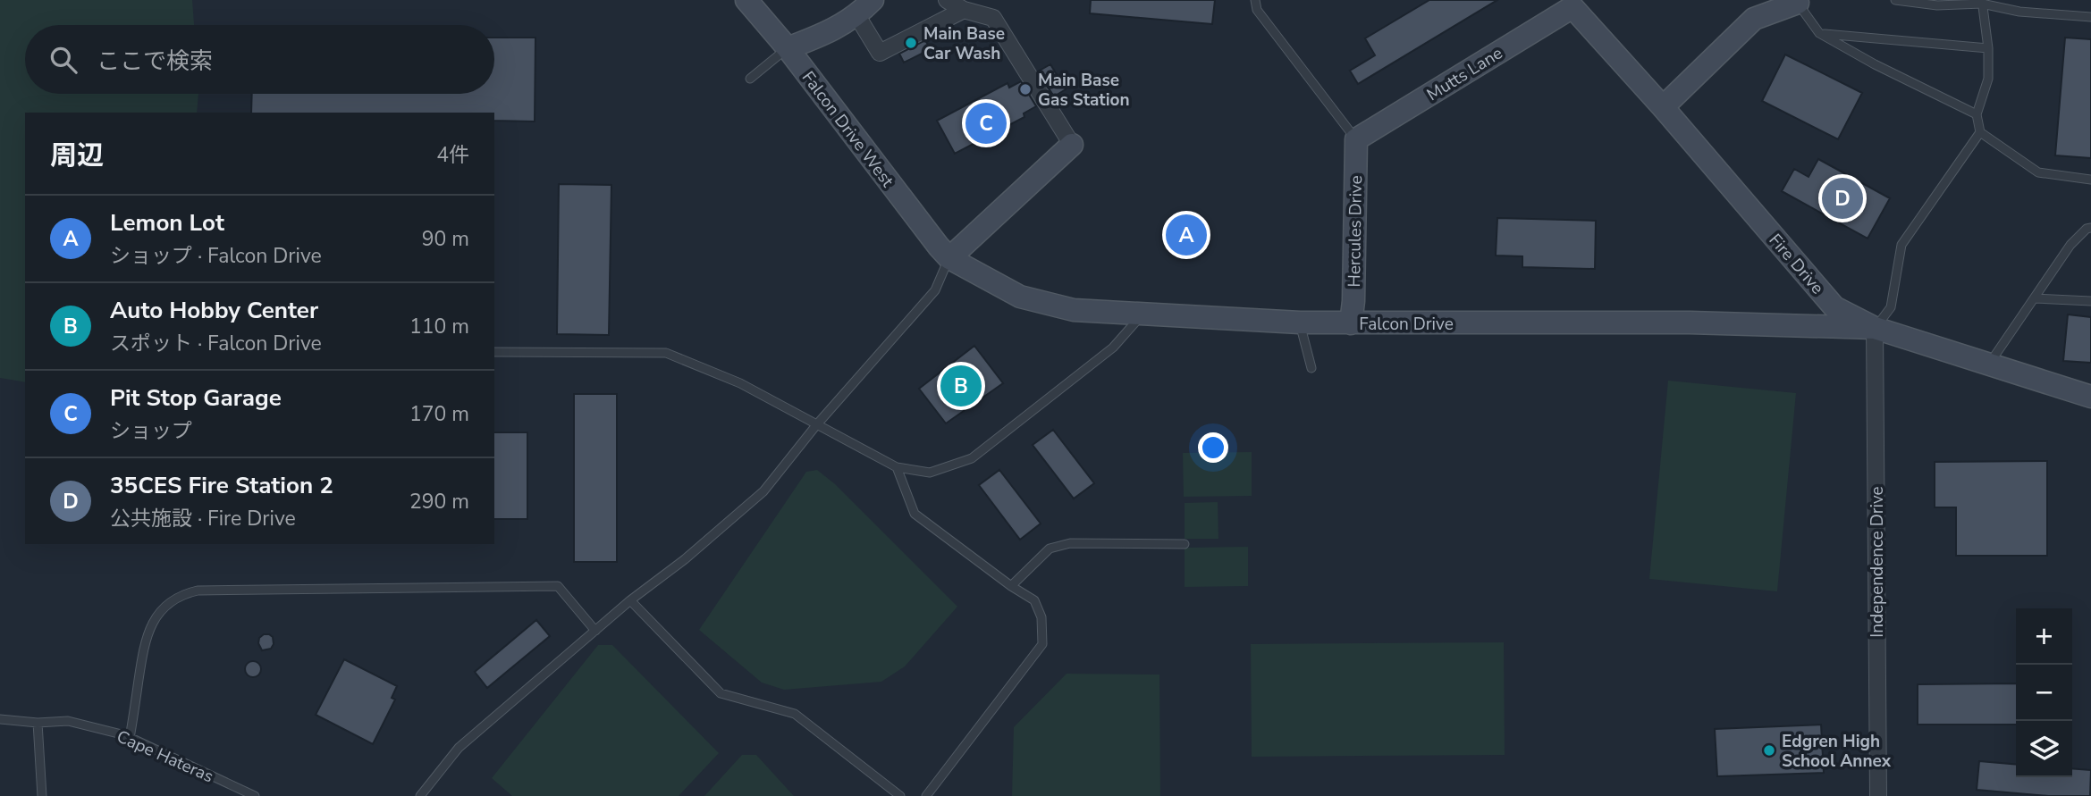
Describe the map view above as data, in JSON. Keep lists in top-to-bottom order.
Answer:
{
  "streets": {
    "street": [
      "Mutts Lane",
      "Falcon Drive West",
      "Hercules Drive",
      "Fire Drive",
      "Falcon Drive",
      "Independence Drive"
    ],
    "lane": ["Cape Hateras"]
  },
  "crossings": [
    ["Mutts Lane", "Hercules Drive"],
    ["Mutts Lane", "Fire Drive"],
    ["Falcon Drive West", "Falcon Drive"],
    ["Hercules Drive", "Falcon Drive"],
    ["Fire Drive", "Falcon Drive"],
    ["Fire Drive", "Independence Drive"],
    ["Falcon Drive", "Independence Drive"]
  ],
  "places": ["Main Base Car Wash", "Main Base Gas Station", "Edgren High School Annex"],
  "page": {
    "search": "ここで検索",
    "pins": [
      "C",
      "D",
      "A",
      "B"
    ],
    "heading": ["周辺", "4件"],
    "list": [
      {
        "mark": "A",
        "name": "Lemon Lot",
        "note": "ショップ · Falcon Drive",
        "value": "90 m"
      },
      {
        "mark": "B",
        "name": "Auto Hobby Center",
        "note": "スポット · Falcon Drive",
        "value": "110 m"
      },
      {
        "mark": "C",
        "name": "Pit Stop Garage",
        "note": "ショップ",
        "value": "170 m"
      },
      {
        "mark": "D",
        "name": "35CES Fire Station 2",
        "note": "公共施設 · Fire Drive",
        "value": "290 m"
      }
    ],
    "map_buttons": ["+", "−"]
  }
}
